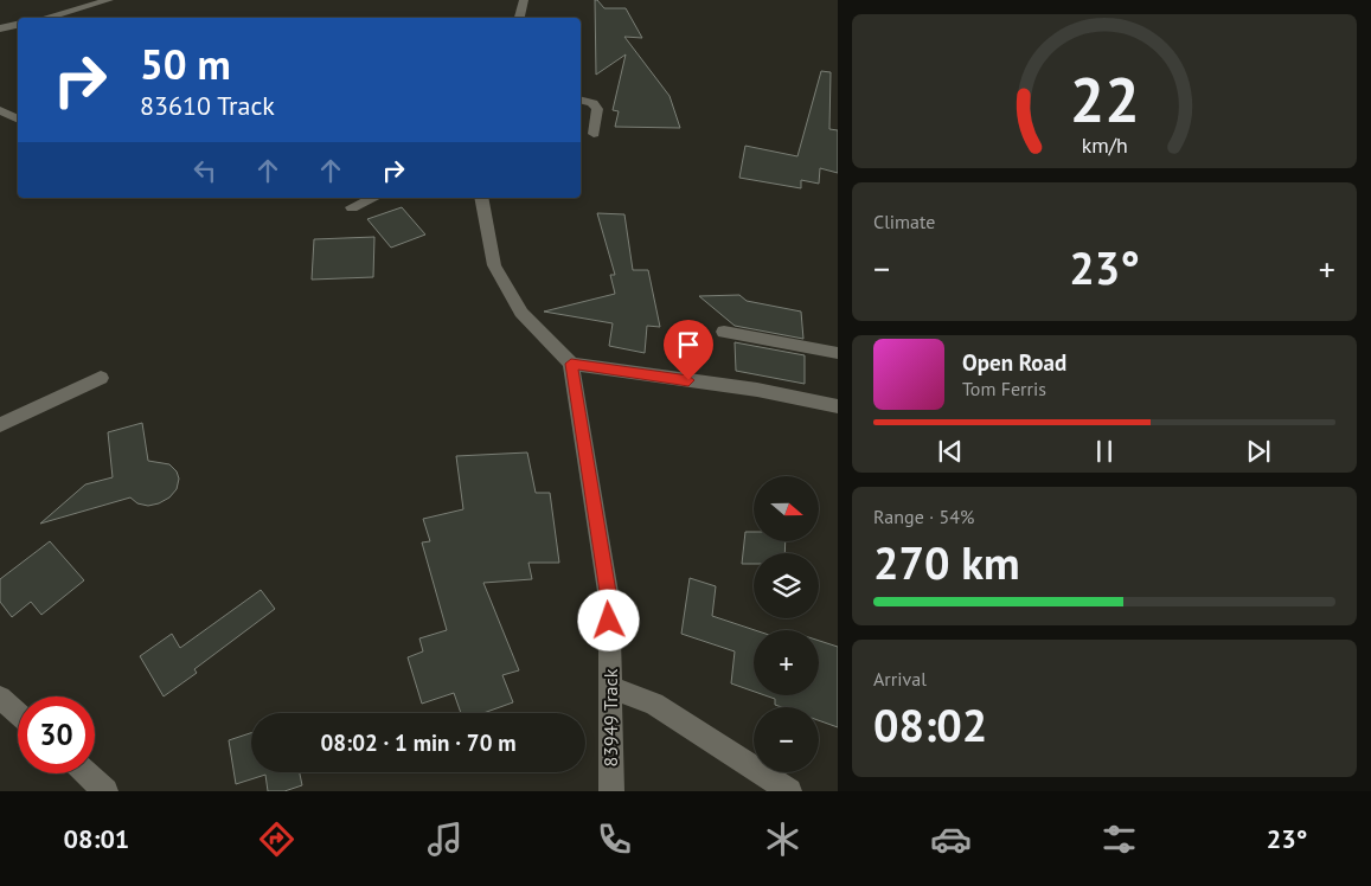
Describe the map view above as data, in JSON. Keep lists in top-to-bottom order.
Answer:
{
  "streets": {
    "street": ["83949 Track"]
  },
  "north": "right",
  "page": {
    "turn": ["50 m", "83610 Track"],
    "tile": [
      "Climate",
      ["Range · 54%", "270 km"],
      ["Arrival", "08:02"]
    ],
    "heat": ["−", "23°", "+"],
    "song": ["Open Road", "Tom Ferris"],
    "map_buttons": ["+", "−"],
    "limit": "30",
    "trip": "08:02 · 1 min · 70 m",
    "tabs": ["08:01", "23°"],
    "gauge": ["22", "km/h"]
  }
}
